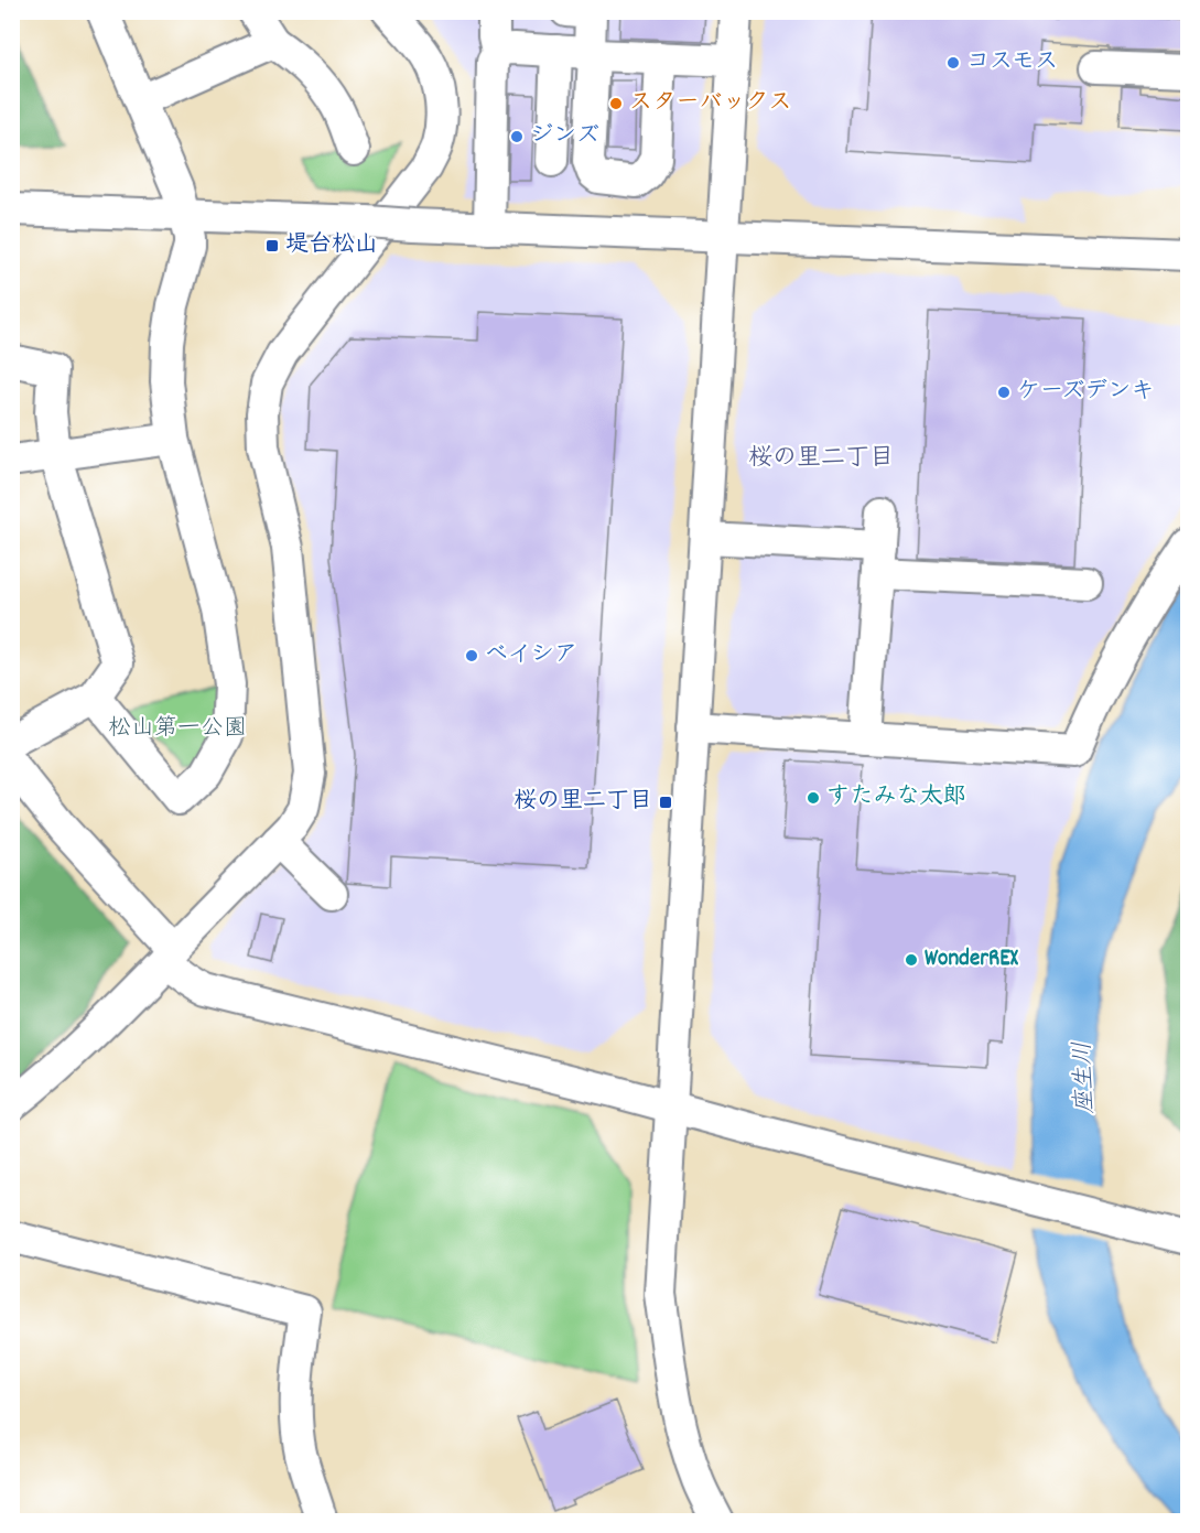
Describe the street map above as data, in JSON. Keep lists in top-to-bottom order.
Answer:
{
  "districts": ["桜の里二丁目"],
  "water": ["座生川"],
  "parks": ["松山第一公園"],
  "places": {
    "other": [
      "コスモス",
      "スターバックス",
      "ジンズ",
      "ケーズデンキ",
      "ベイシア",
      "すたみな太郎",
      "WonderREX"
    ],
    "transit": ["堤台松山", "桜の里二丁目"]
  }
}
